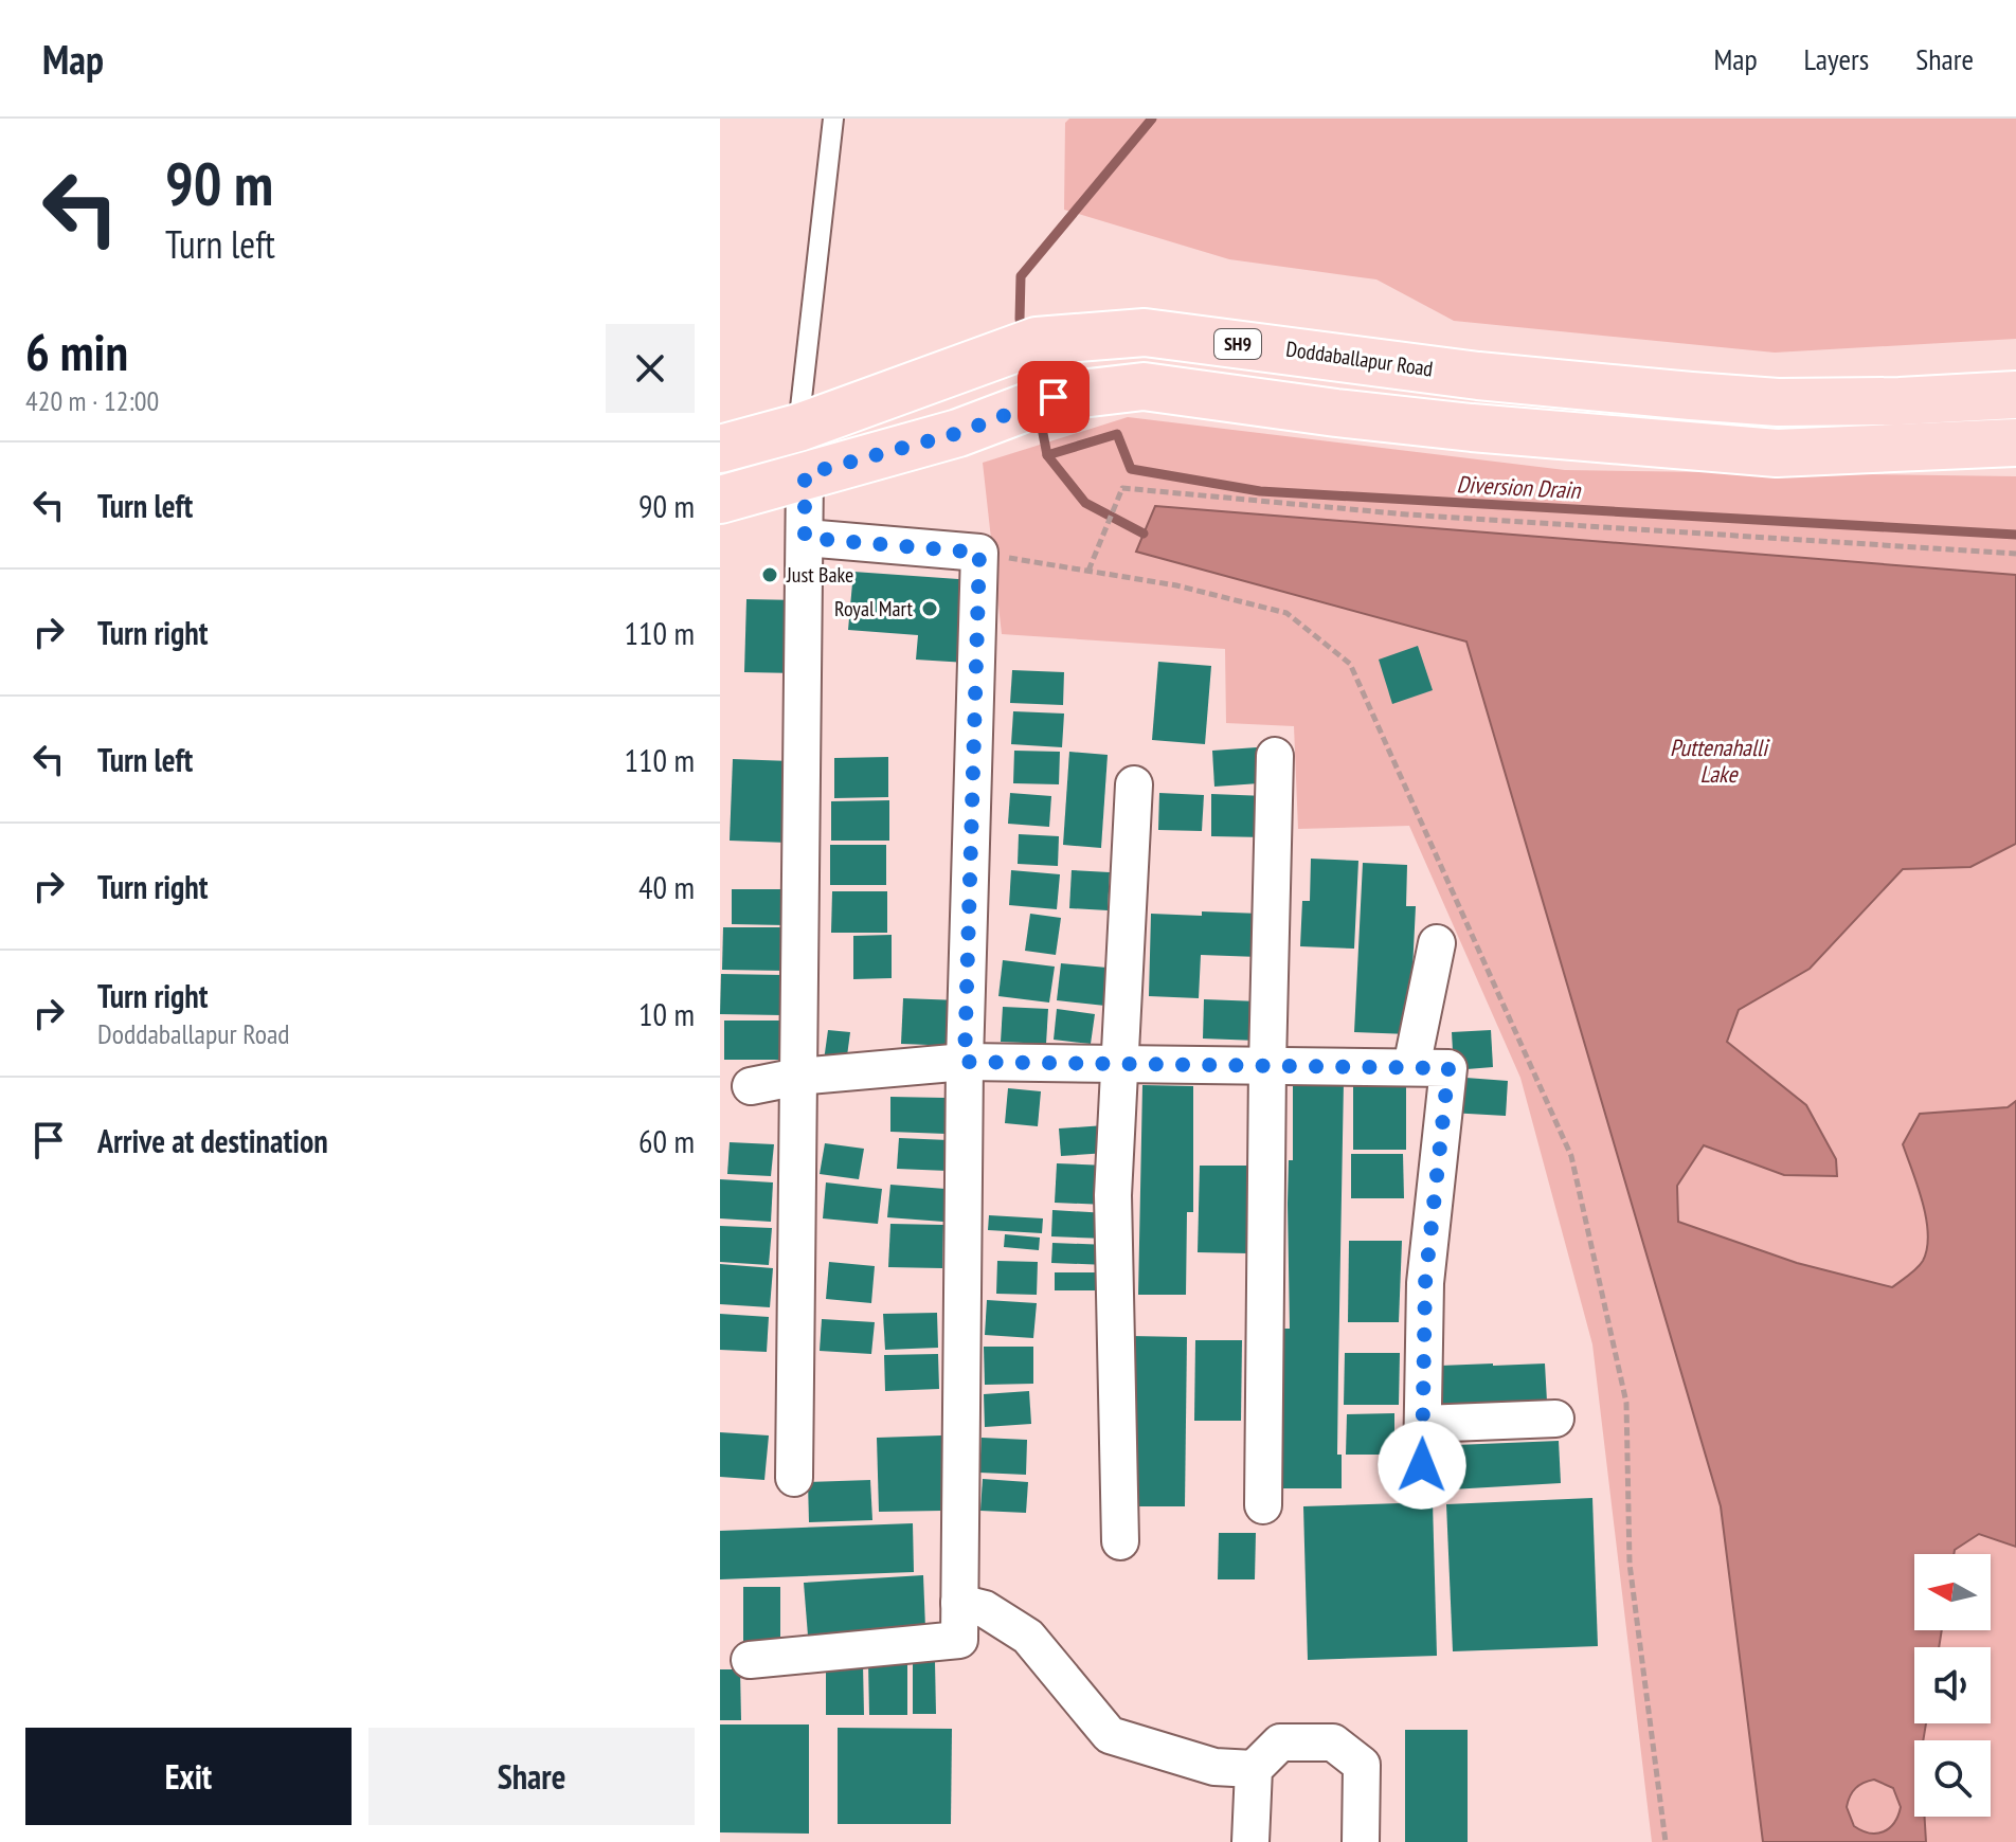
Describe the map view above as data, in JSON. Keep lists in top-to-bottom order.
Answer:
{
  "streets": {
    "main road": ["SH9", "Doddaballapur Road"]
  },
  "water": ["Diversion Drain", "Puttenahalli Lake"],
  "places": ["Just Bake", "Royal Mart"],
  "north": "left",
  "page": {
    "header": "Map",
    "nav": ["Map", "Layers", "Share"],
    "turn": ["90 m", "Turn left"],
    "heading": ["6 min", "420 m · 12:00"],
    "list": [
      {
        "name": "Turn left",
        "value": "90 m"
      },
      {
        "name": "Turn right",
        "value": "110 m"
      },
      {
        "name": "Turn left",
        "value": "110 m"
      },
      {
        "name": "Turn right",
        "value": "40 m"
      },
      {
        "name": "Turn right",
        "note": "Doddaballapur Road",
        "value": "10 m"
      },
      {
        "name": "Arrive at destination",
        "value": "60 m"
      }
    ],
    "buttons": ["Exit", "Share"]
  }
}
